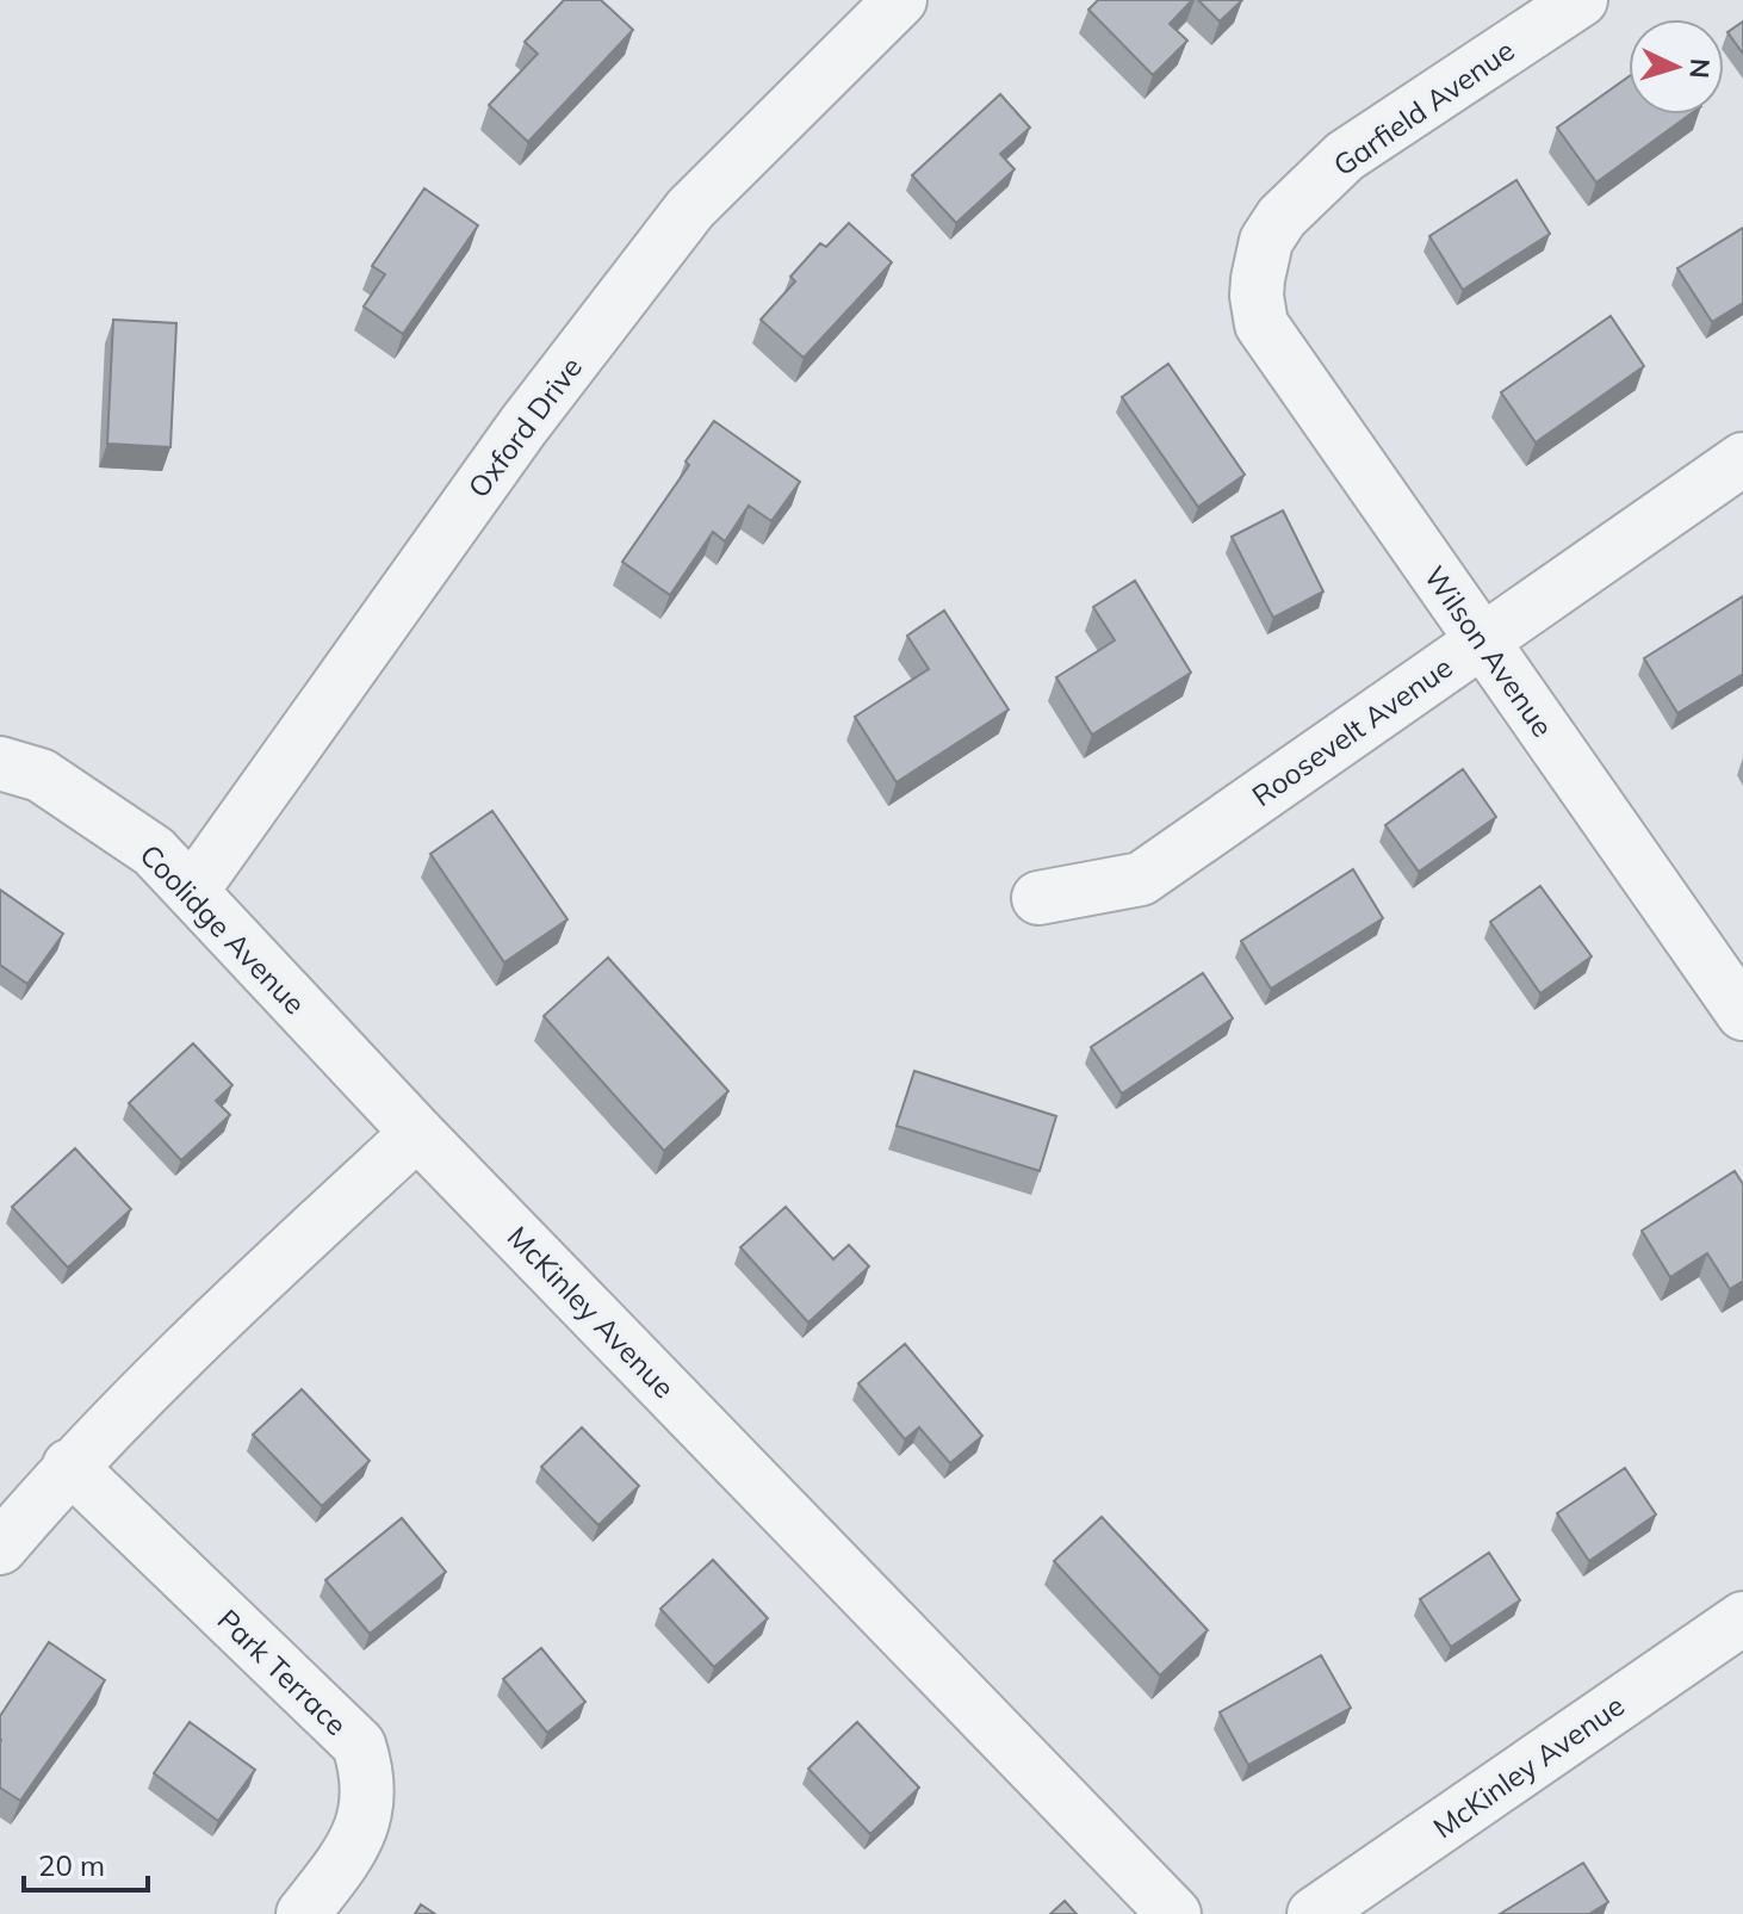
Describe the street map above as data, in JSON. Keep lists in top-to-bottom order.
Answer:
{
  "streets": {
    "street": [
      "Garfield Avenue",
      "Oxford Drive",
      "Wilson Avenue",
      "Roosevelt Avenue",
      "Coolidge Avenue",
      "McKinley Avenue",
      "Park Terrace"
    ]
  },
  "crossings": [
    ["Garfield Avenue", "Wilson Avenue"],
    ["Oxford Drive", "Coolidge Avenue"],
    ["Wilson Avenue", "Roosevelt Avenue"],
    ["Coolidge Avenue", "McKinley Avenue"]
  ],
  "scale_bar": "20 m",
  "north": "right"
}
